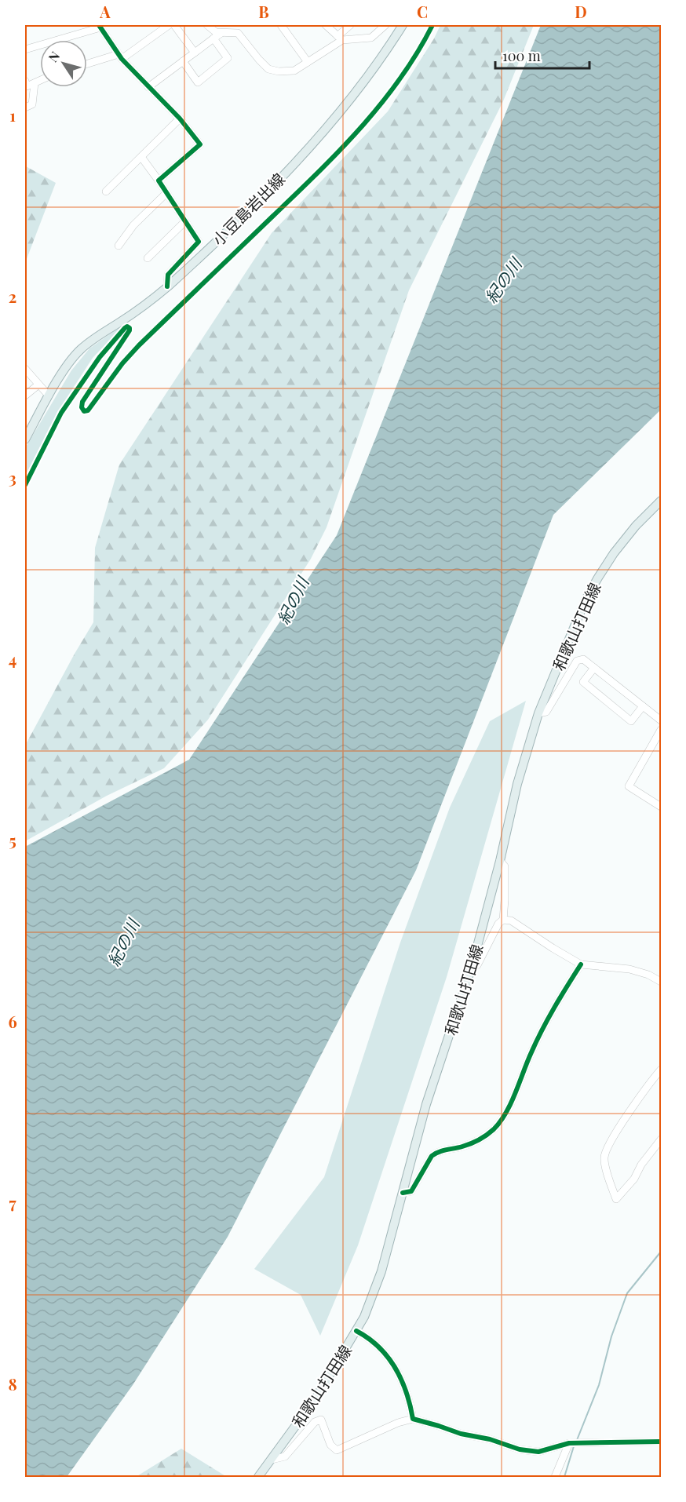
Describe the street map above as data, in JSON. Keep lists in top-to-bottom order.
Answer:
{
  "streets": {
    "main road": ["小豆島岩出線", "和歌山打田線"]
  },
  "water": ["紀の川"],
  "scale_bar": "100 m",
  "north": "top left",
  "grid": {
    "columns": [
      "A",
      "B",
      "C",
      "D"
    ],
    "rows": [
      "1",
      "2",
      "3",
      "4",
      "5",
      "6",
      "7",
      "8"
    ]
  }
}
